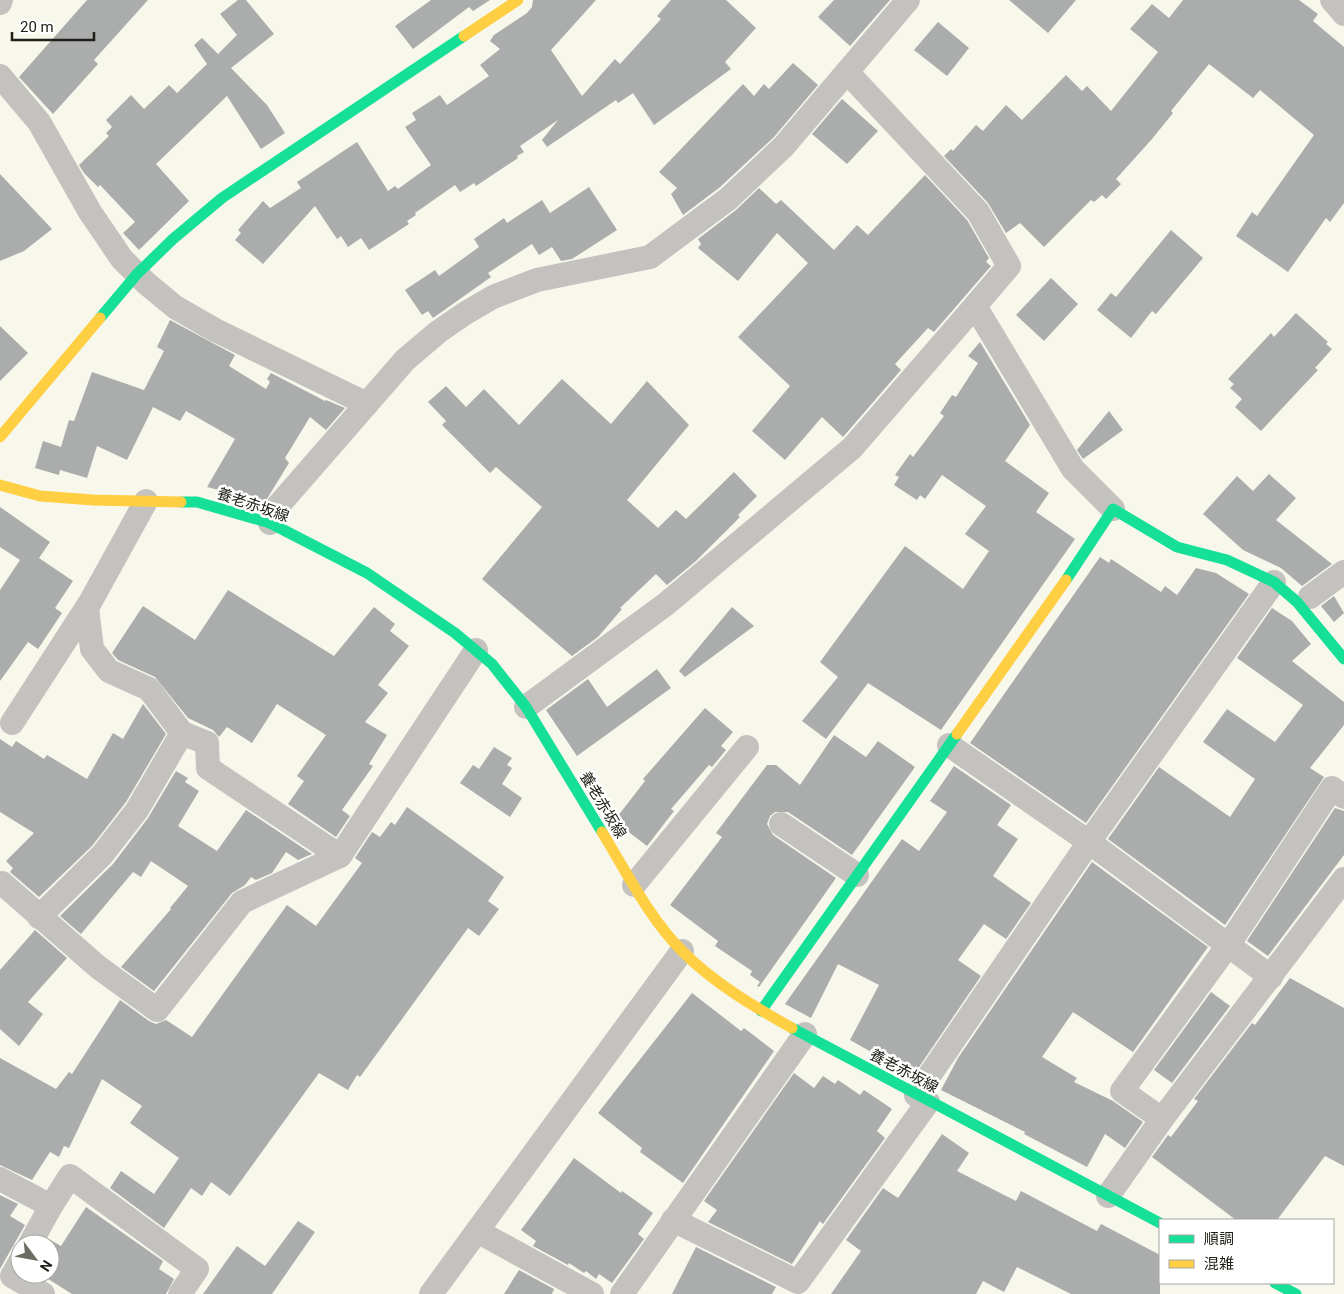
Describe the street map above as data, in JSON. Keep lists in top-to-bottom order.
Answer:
{
  "streets": {
    "street": ["養老赤坂線"]
  },
  "legend": ["順調", "混雑"],
  "scale_bar": "20 m",
  "north": "bottom right"
}
